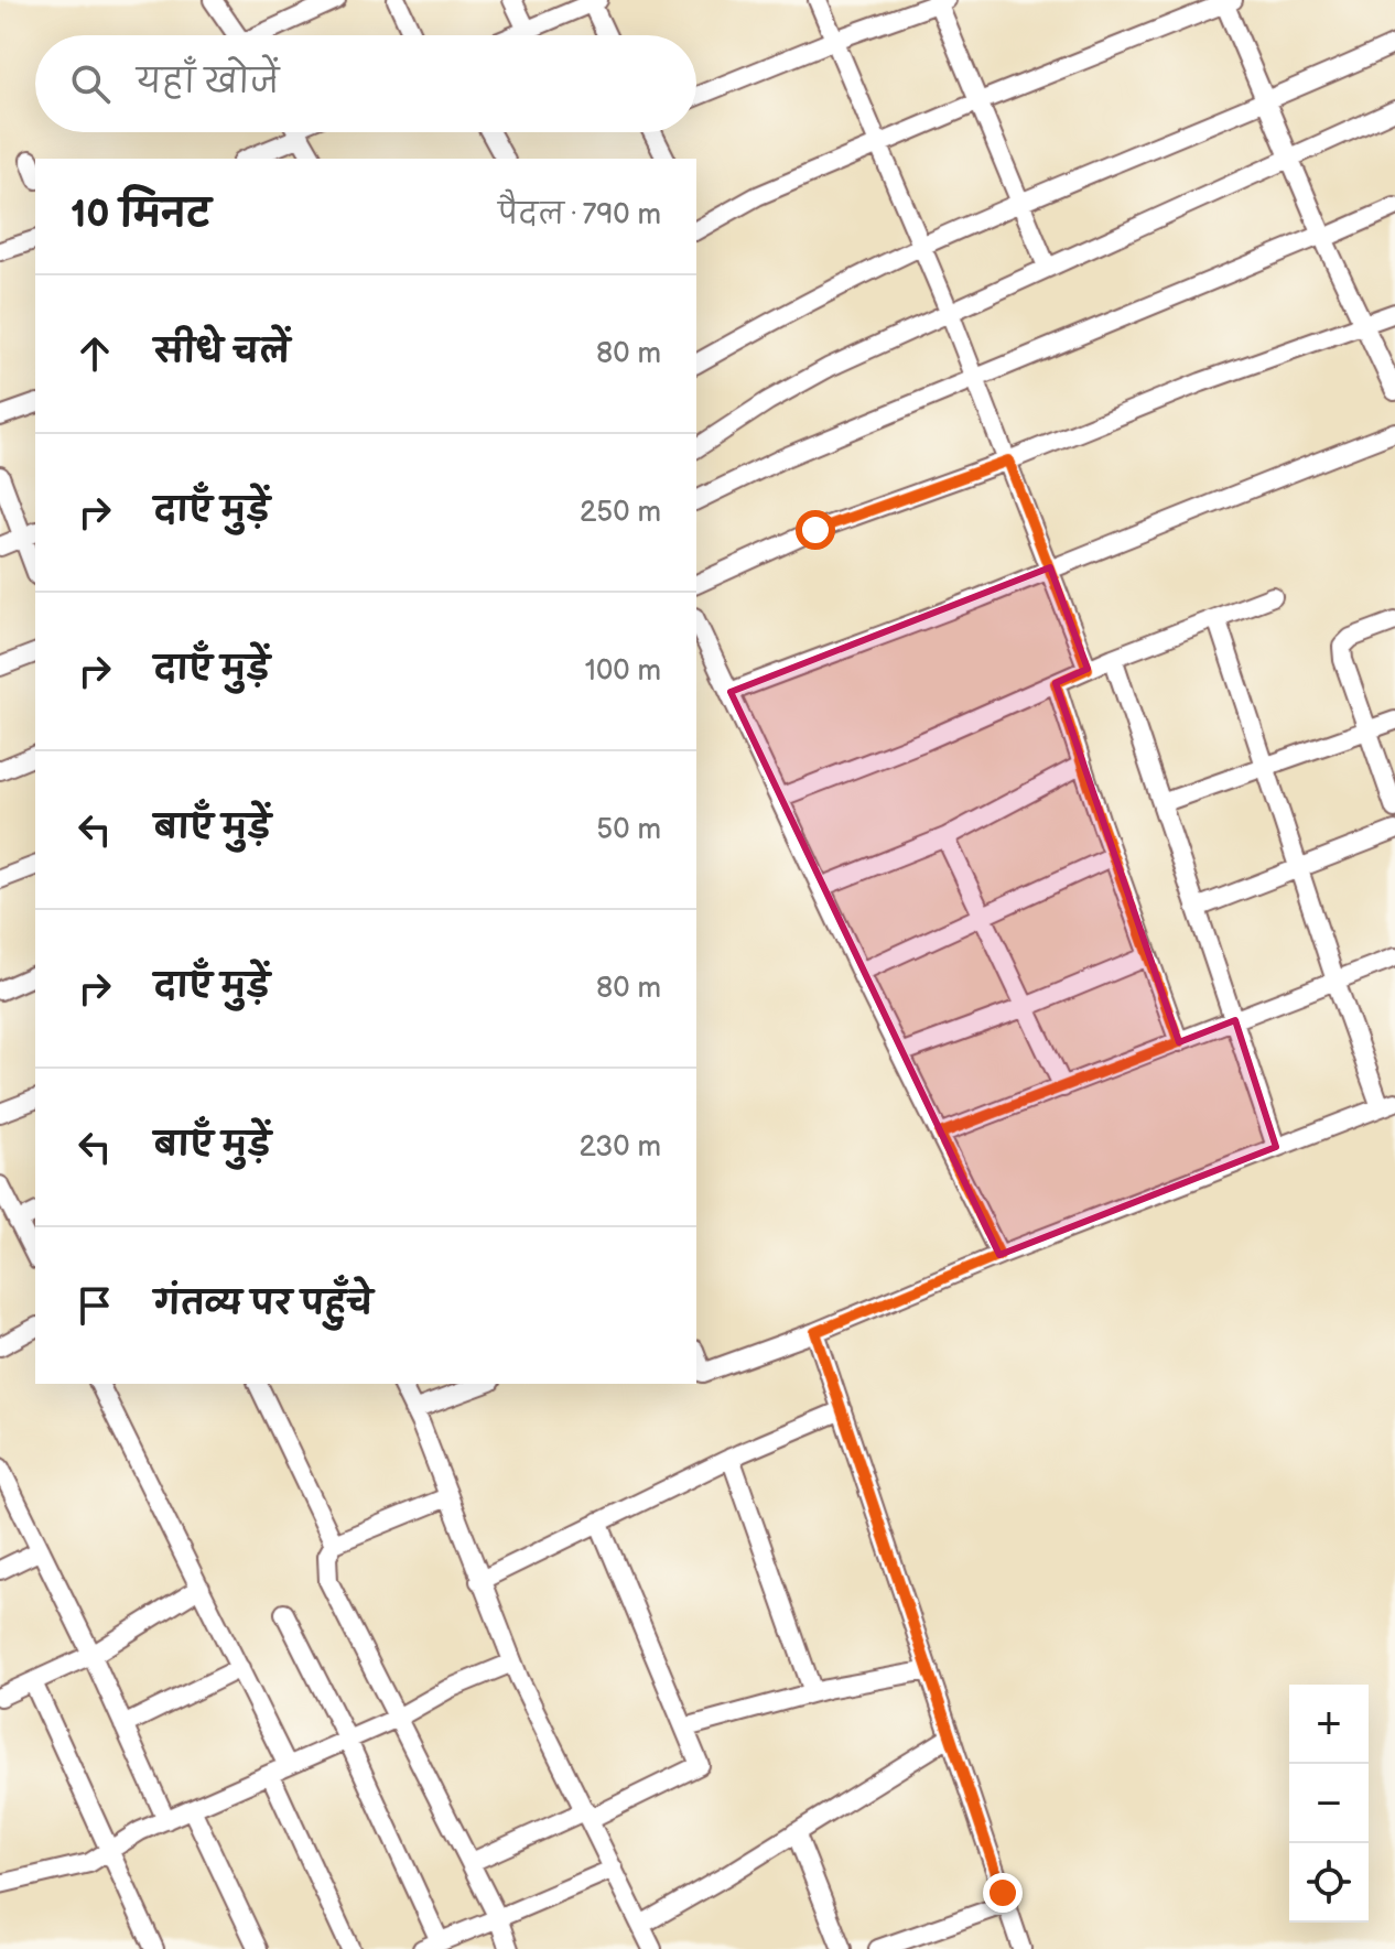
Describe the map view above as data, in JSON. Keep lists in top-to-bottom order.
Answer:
{
  "page": {
    "search": "यहाँ खोजें",
    "heading": ["10 मिनट", "पैदल · 790 m"],
    "list": [
      ["सीधे चलें", "80 m"],
      ["दाएँ मुड़ें", "250 m"],
      ["दाएँ मुड़ें", "100 m"],
      ["बाएँ मुड़ें", "50 m"],
      ["दाएँ मुड़ें", "80 m"],
      ["बाएँ मुड़ें", "230 m"],
      "गंतव्य पर पहुँचे"
    ],
    "map_buttons": ["+", "−"]
  }
}
